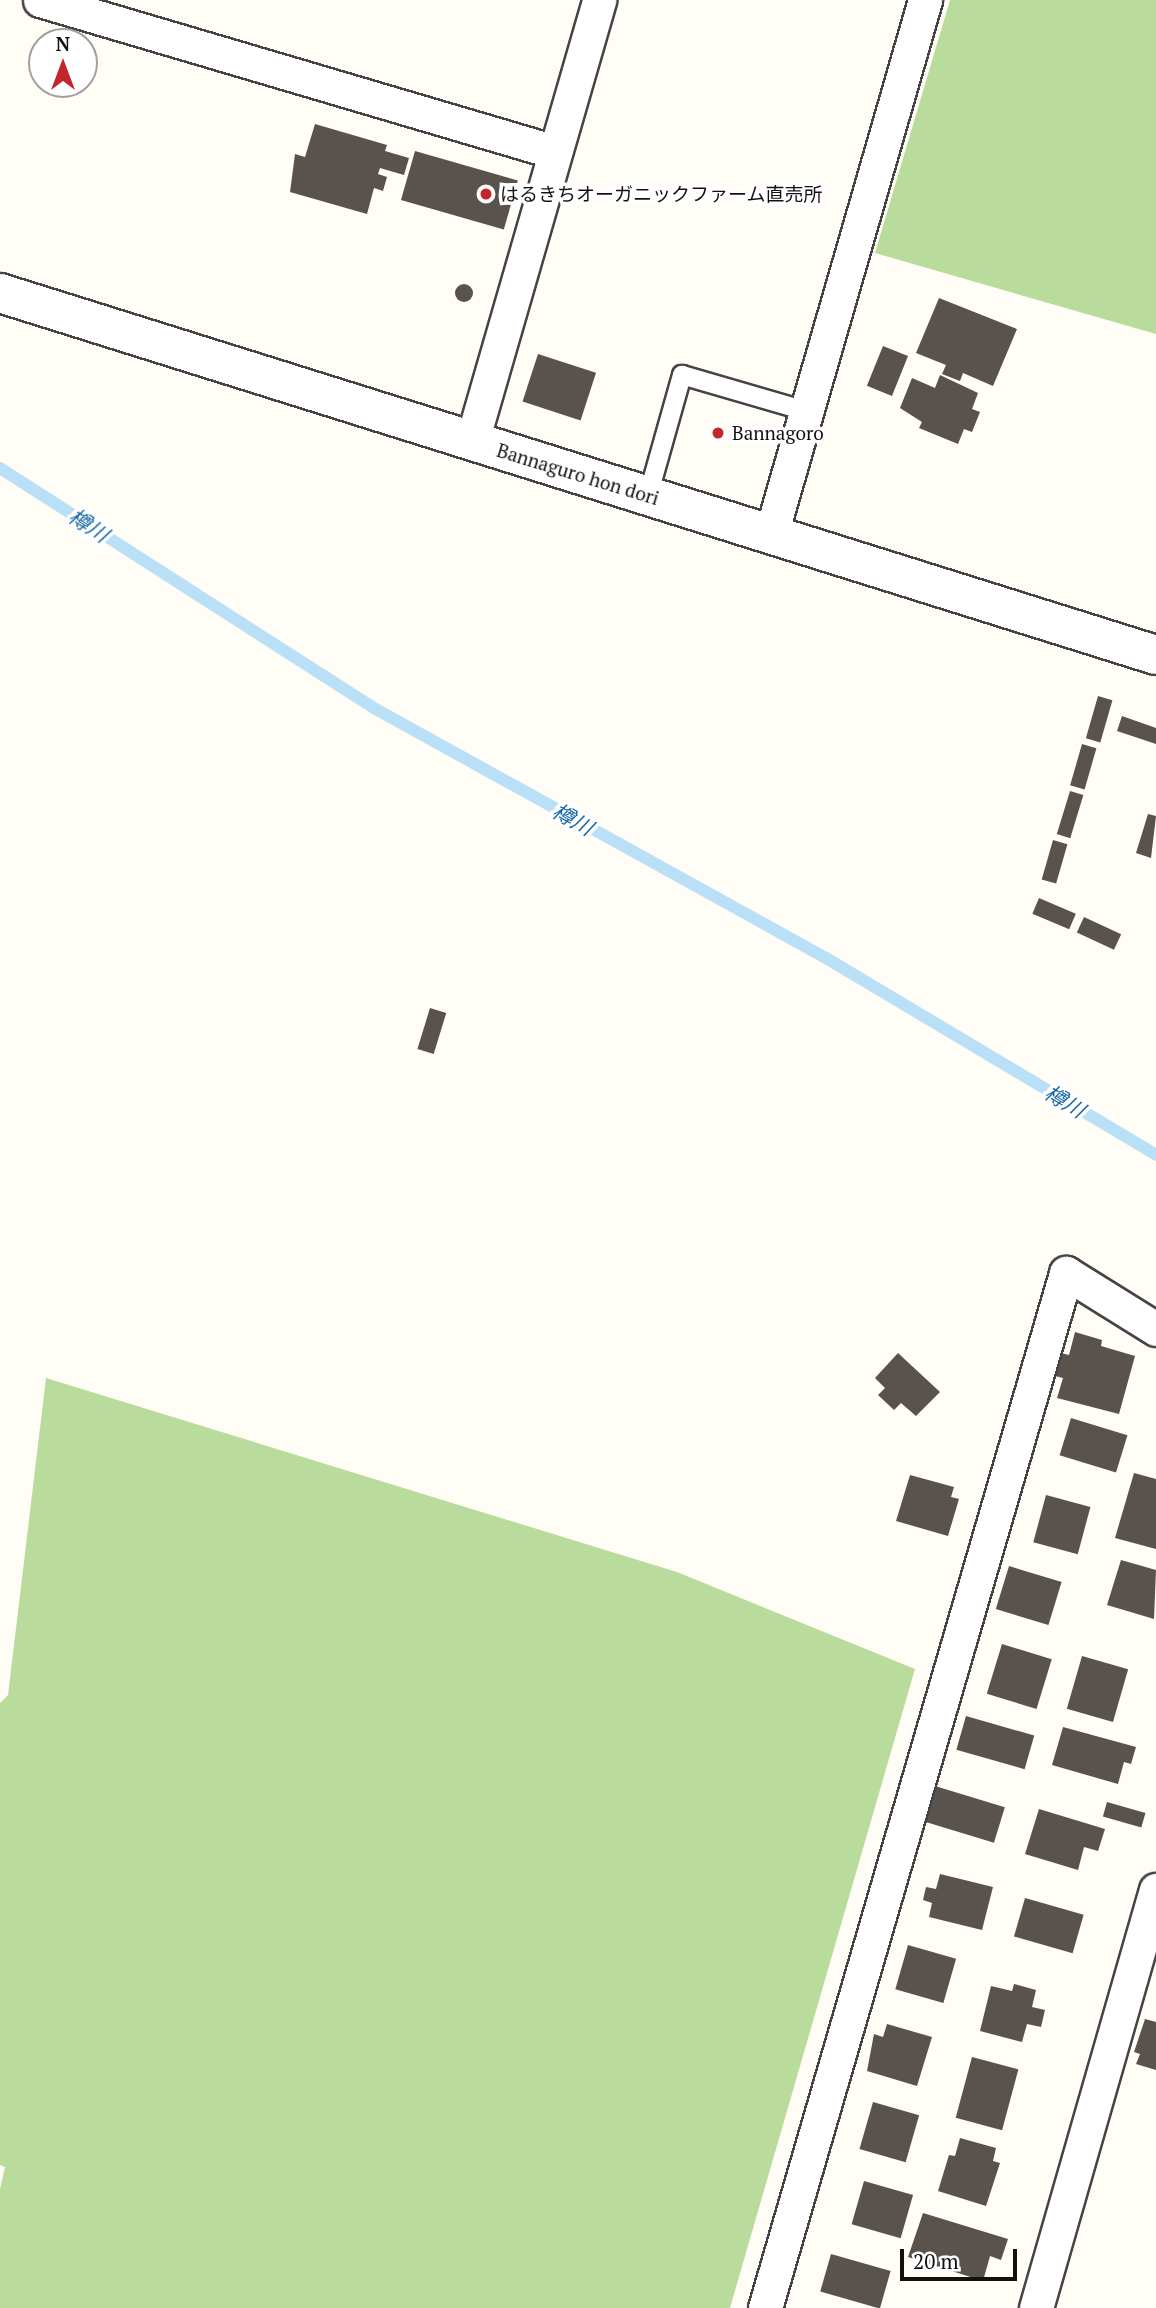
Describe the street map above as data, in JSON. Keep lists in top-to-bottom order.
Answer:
{
  "streets": {
    "street": ["Bannaguro hon dori"]
  },
  "water": ["樽川"],
  "places": ["はるきちオーガニックファーム直売所", "Bannagoro"],
  "scale_bar": "20 m",
  "north": "top"
}
